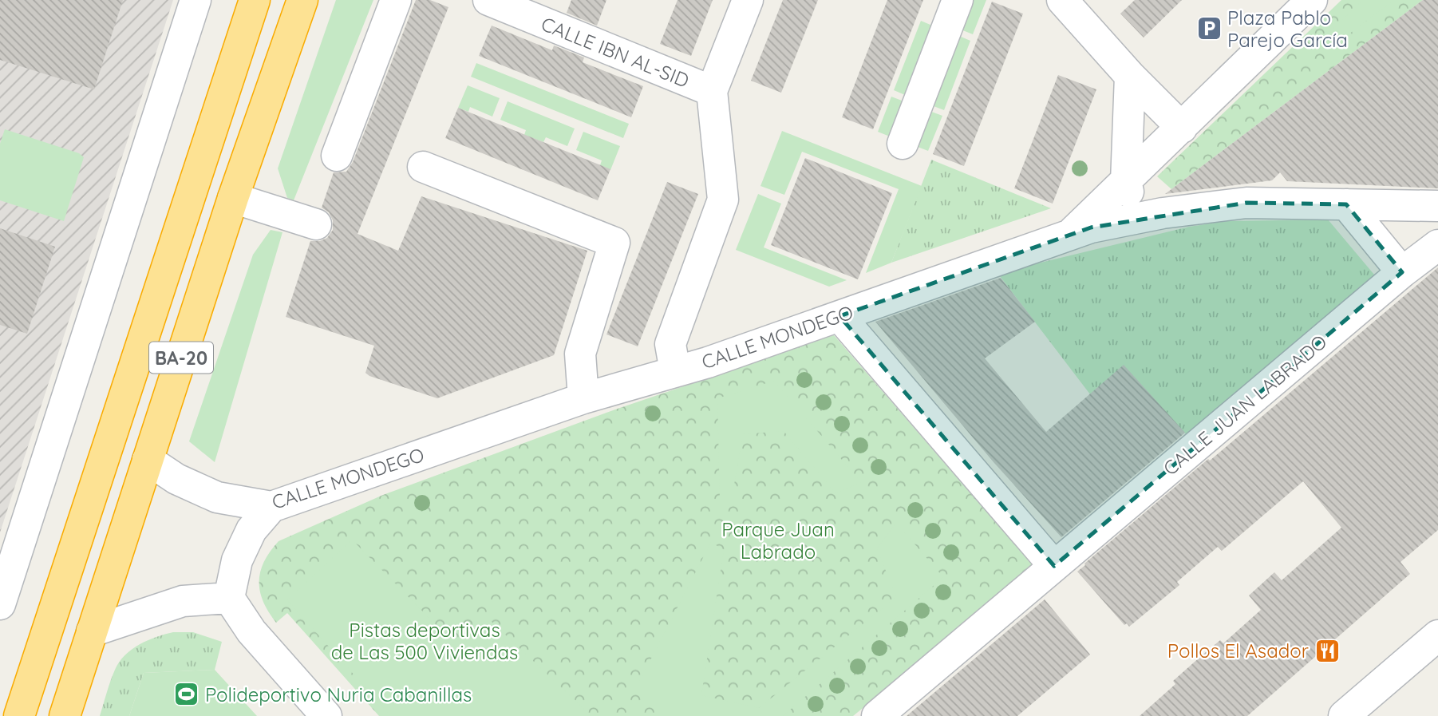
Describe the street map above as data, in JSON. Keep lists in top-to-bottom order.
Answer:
{
  "streets": {
    "highway": ["BA-20"],
    "street": ["CALLE IBN AL-SID", "CALLE MONDEGO", "CALLE JUAN LABRADO"]
  },
  "crossings": [
    ["CALLE MONDEGO", "BA-20"]
  ],
  "parks": ["Parque Juan Labrado", "Pistas deportivas de Las 500 Viviendas"],
  "places": {
    "parking": ["Plaza Pablo Parejo García"],
    "restaurant": ["Pollos El Asador"],
    "sports": ["Polideportivo Nuria Cabanillas"]
  }
}
